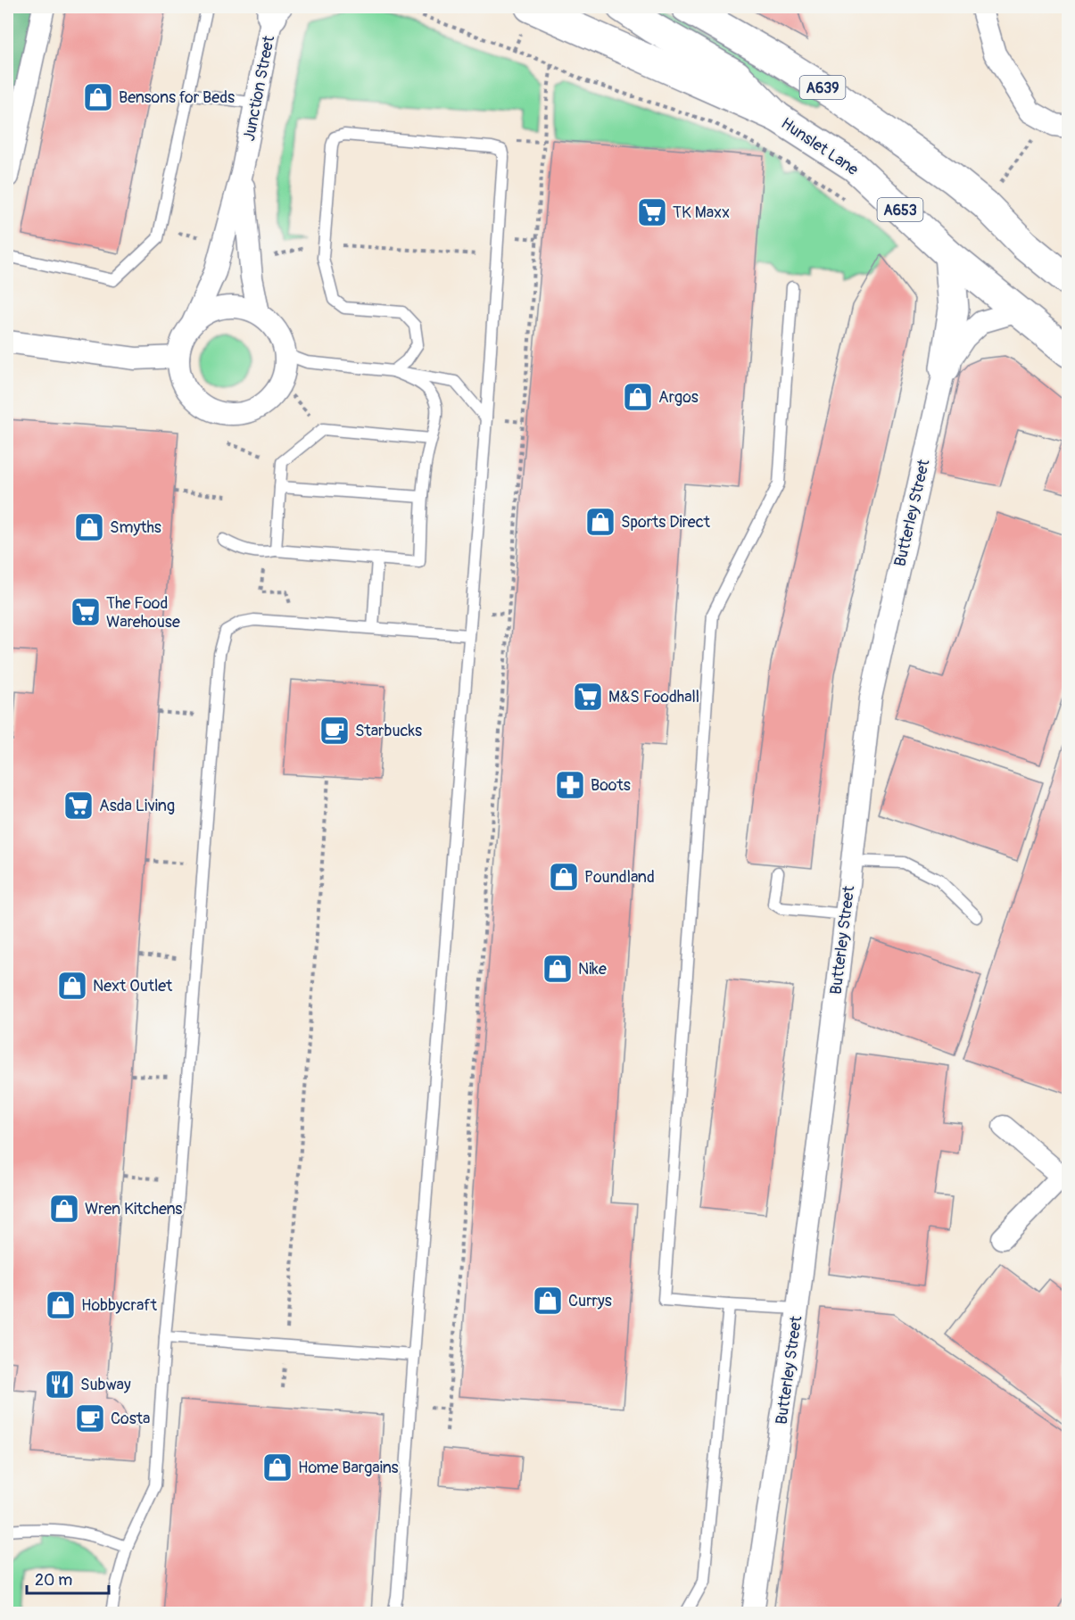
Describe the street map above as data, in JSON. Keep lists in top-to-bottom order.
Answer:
{
  "streets": {
    "main road": ["A639", "Hunslet Lane", "A653"],
    "street": ["Junction Street", "Butterley Street"]
  },
  "crossings": [
    ["Hunslet Lane", "A653"],
    ["Hunslet Lane", "Butterley Street"]
  ],
  "places": {
    "shop": [
      "Bensons for Beds",
      "Argos",
      "Sports Direct",
      "Smyths",
      "Poundland",
      "Nike",
      "Next Outlet",
      "Wren Kitchens",
      "Currys",
      "Hobbycraft",
      "Home Bargains"
    ],
    "supermarket": [
      "TK Maxx",
      "The Food Warehouse",
      "M&S Foodhall",
      "Asda Living"
    ],
    "cafe": ["Starbucks", "Costa"],
    "pharmacy": ["Boots"],
    "restaurant": ["Subway"]
  },
  "scale_bar": "20 m"
}
